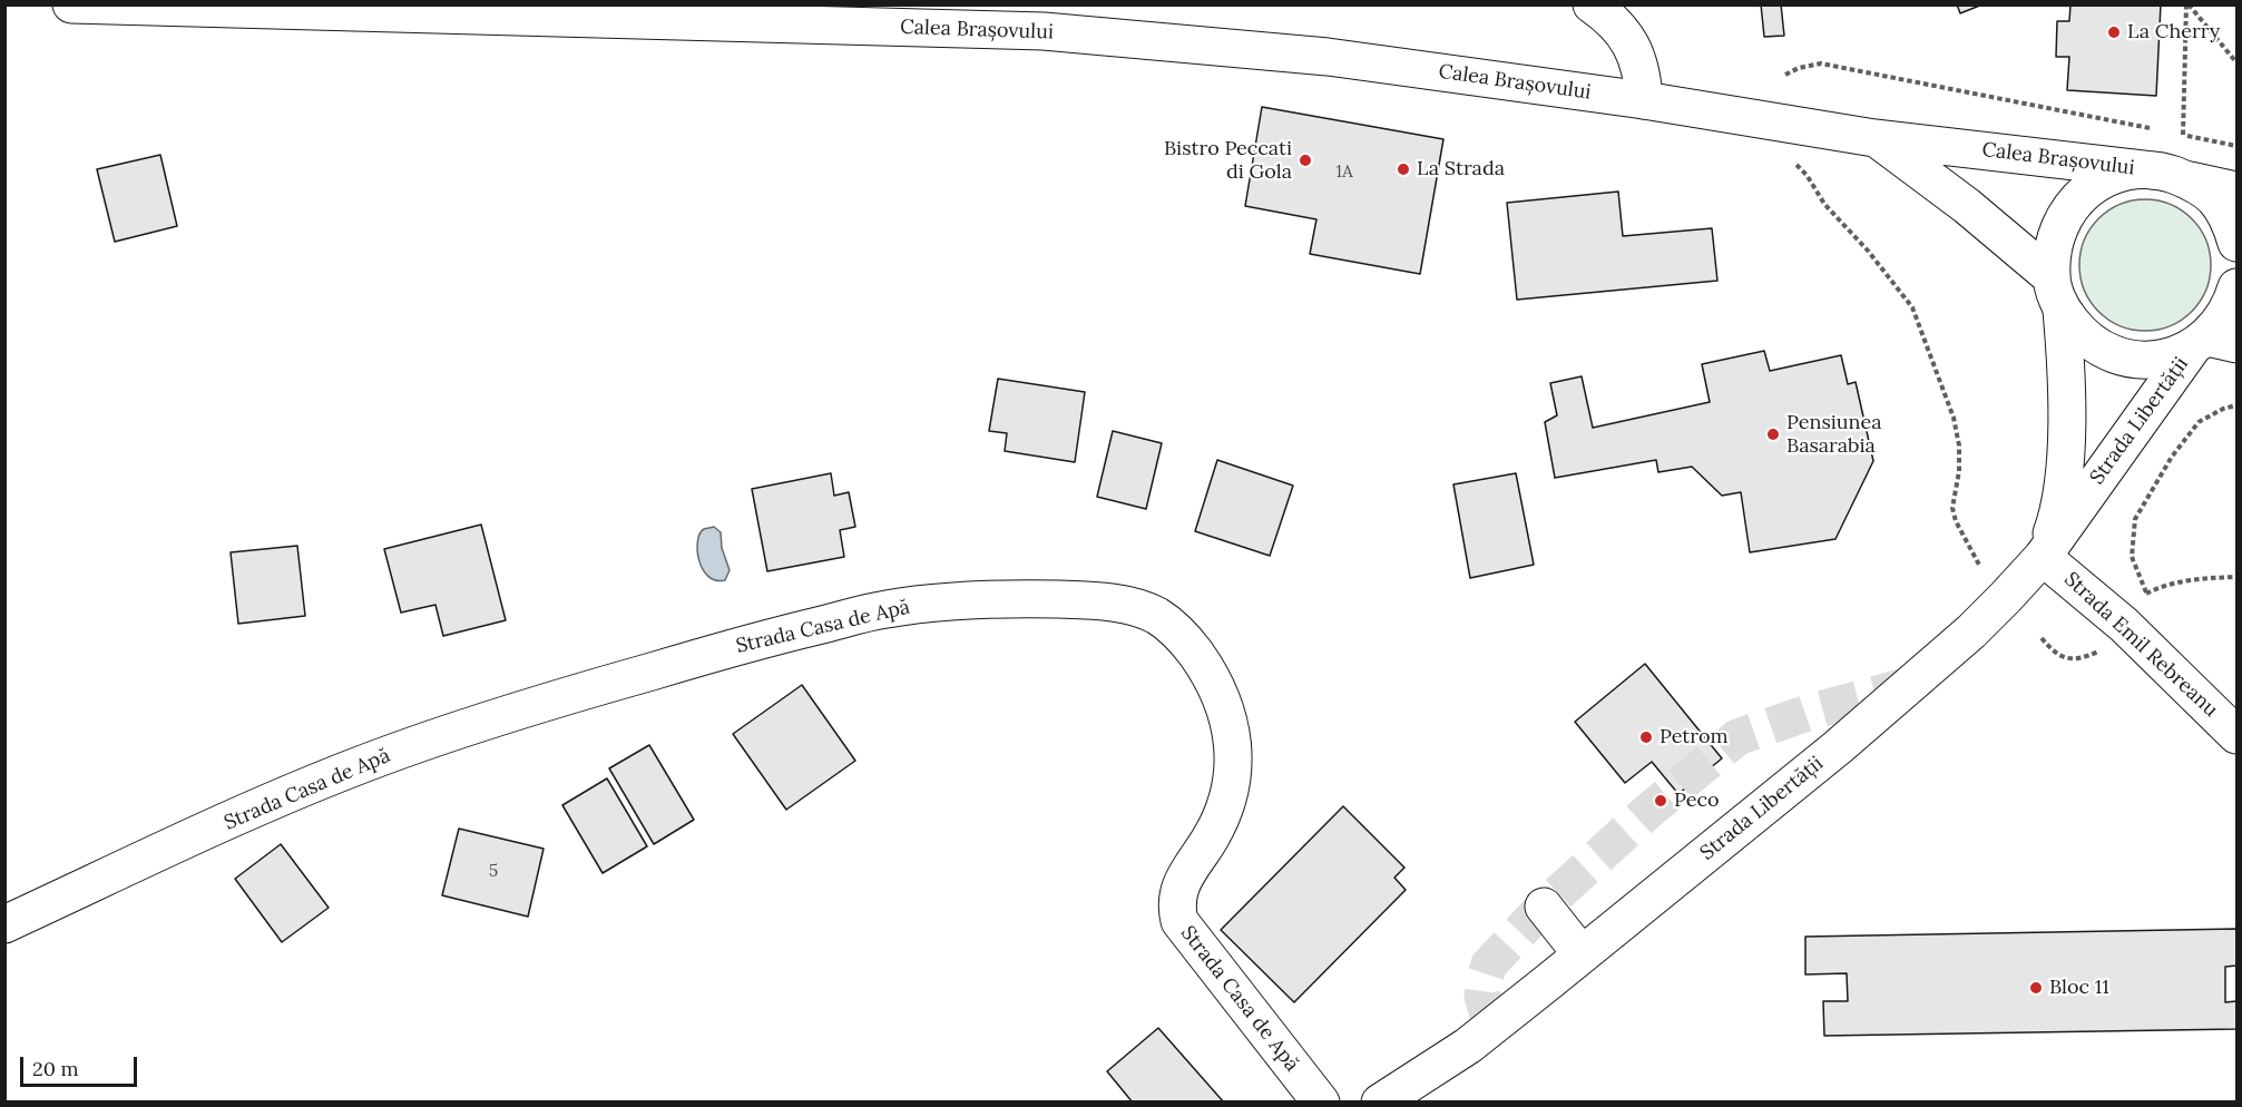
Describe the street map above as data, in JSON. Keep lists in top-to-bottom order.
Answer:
{
  "streets": {
    "main road": [
      "Calea Brașovului",
      "Strada Libertății",
      "Strada Casa de Apă",
      "Strada Emil Rebreanu"
    ]
  },
  "crossings": [
    ["Calea Brașovului", "Strada Libertății"],
    ["Strada Libertății", "Strada Emil Rebreanu"]
  ],
  "places": [
    "La Cherry",
    "Bistro Peccati di Gola",
    "La Strada",
    "Pensiunea Basarabia",
    "Petrom",
    "Peco",
    "Bloc 11"
  ],
  "house_numbers": ["1A", "5"],
  "scale_bar": "20 m"
}
